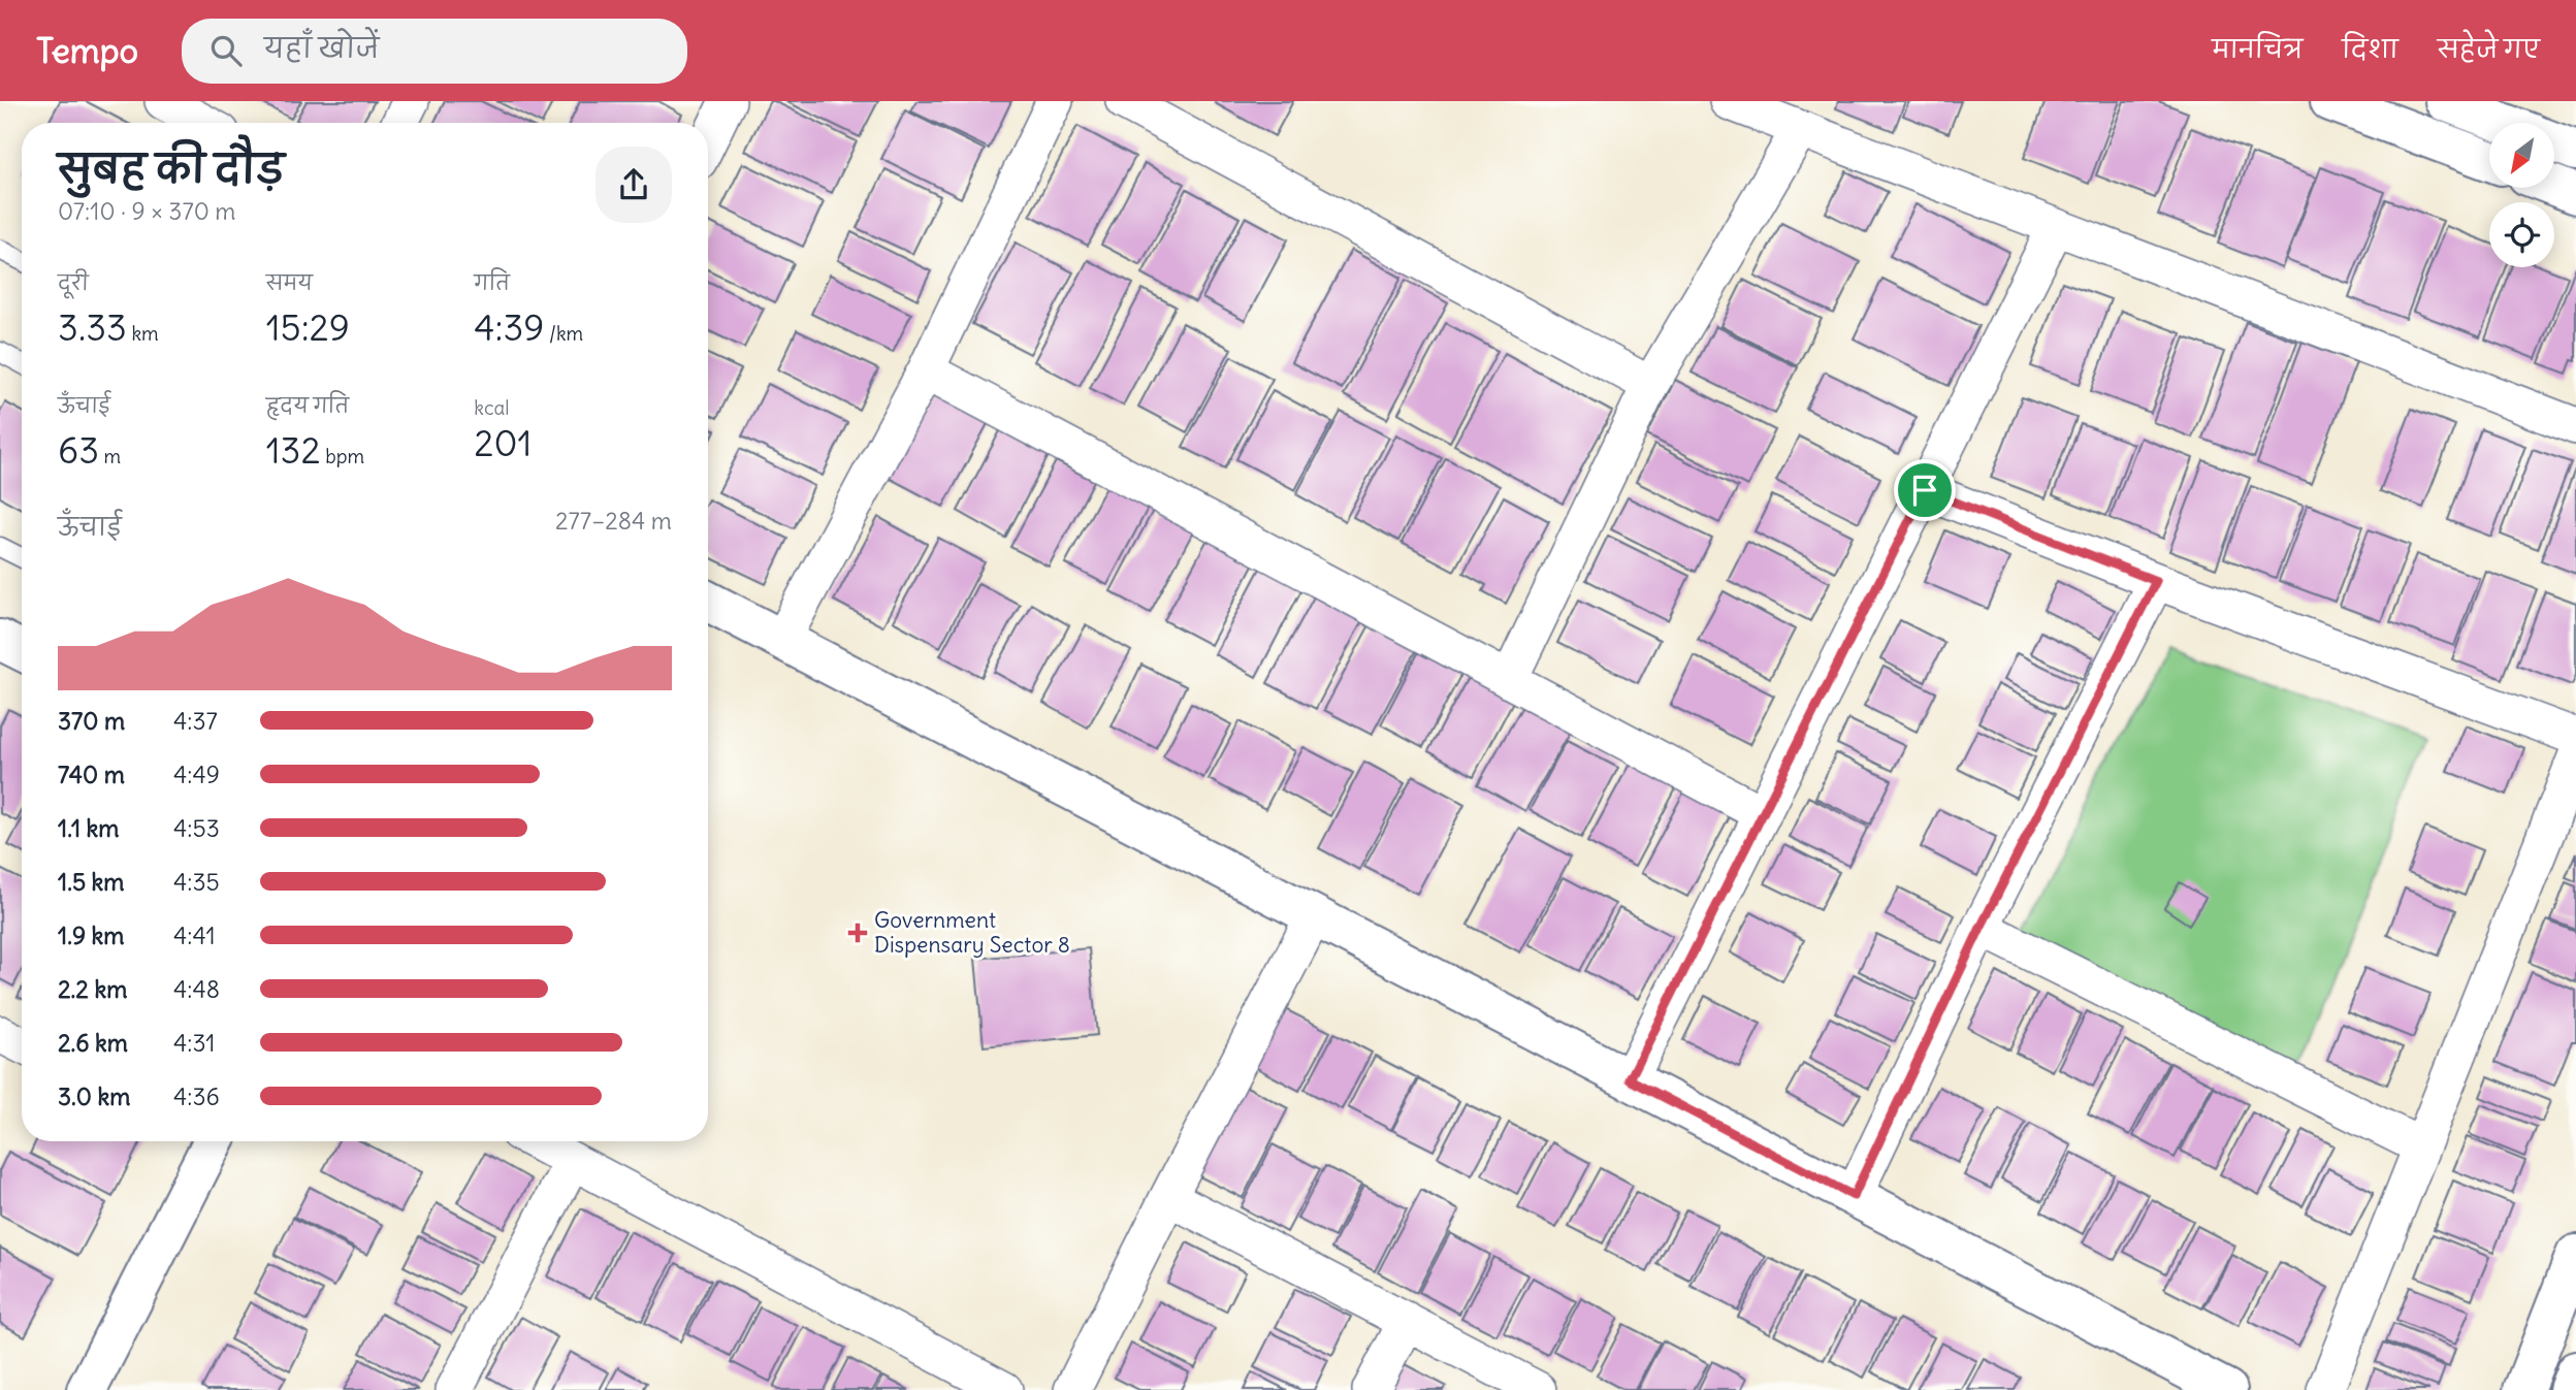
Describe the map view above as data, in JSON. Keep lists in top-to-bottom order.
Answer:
{
  "places": {
    "health": ["Government Dispensary Sector 8"]
  },
  "north": "bottom left",
  "page": {
    "header": "Tempo",
    "search": "यहाँ खोजें",
    "nav": ["मानचित्र", "दिशा", "सहेजे गए"],
    "heading": ["सुबह की दौड़", "07:10 · 9 × 370 m"],
    "stats": [
      ["दूरी", "3.33 km"],
      ["समय", "15:29"],
      ["गति", "4:39 /km"],
      ["ऊँचाई", "63 m"],
      ["हृदय गति", "132 bpm"],
      ["kcal", "201"]
    ],
    "chart": ["ऊँचाई", "277–284 m"],
    "list": [
      {
        "name": "370 m",
        "note": "4:37"
      },
      {
        "name": "740 m",
        "note": "4:49"
      },
      {
        "name": "1.1 km",
        "note": "4:53"
      },
      {
        "name": "1.5 km",
        "note": "4:35"
      },
      {
        "name": "1.9 km",
        "note": "4:41"
      },
      {
        "name": "2.2 km",
        "note": "4:48"
      },
      {
        "name": "2.6 km",
        "note": "4:31"
      },
      {
        "name": "3.0 km",
        "note": "4:36"
      }
    ]
  }
}
